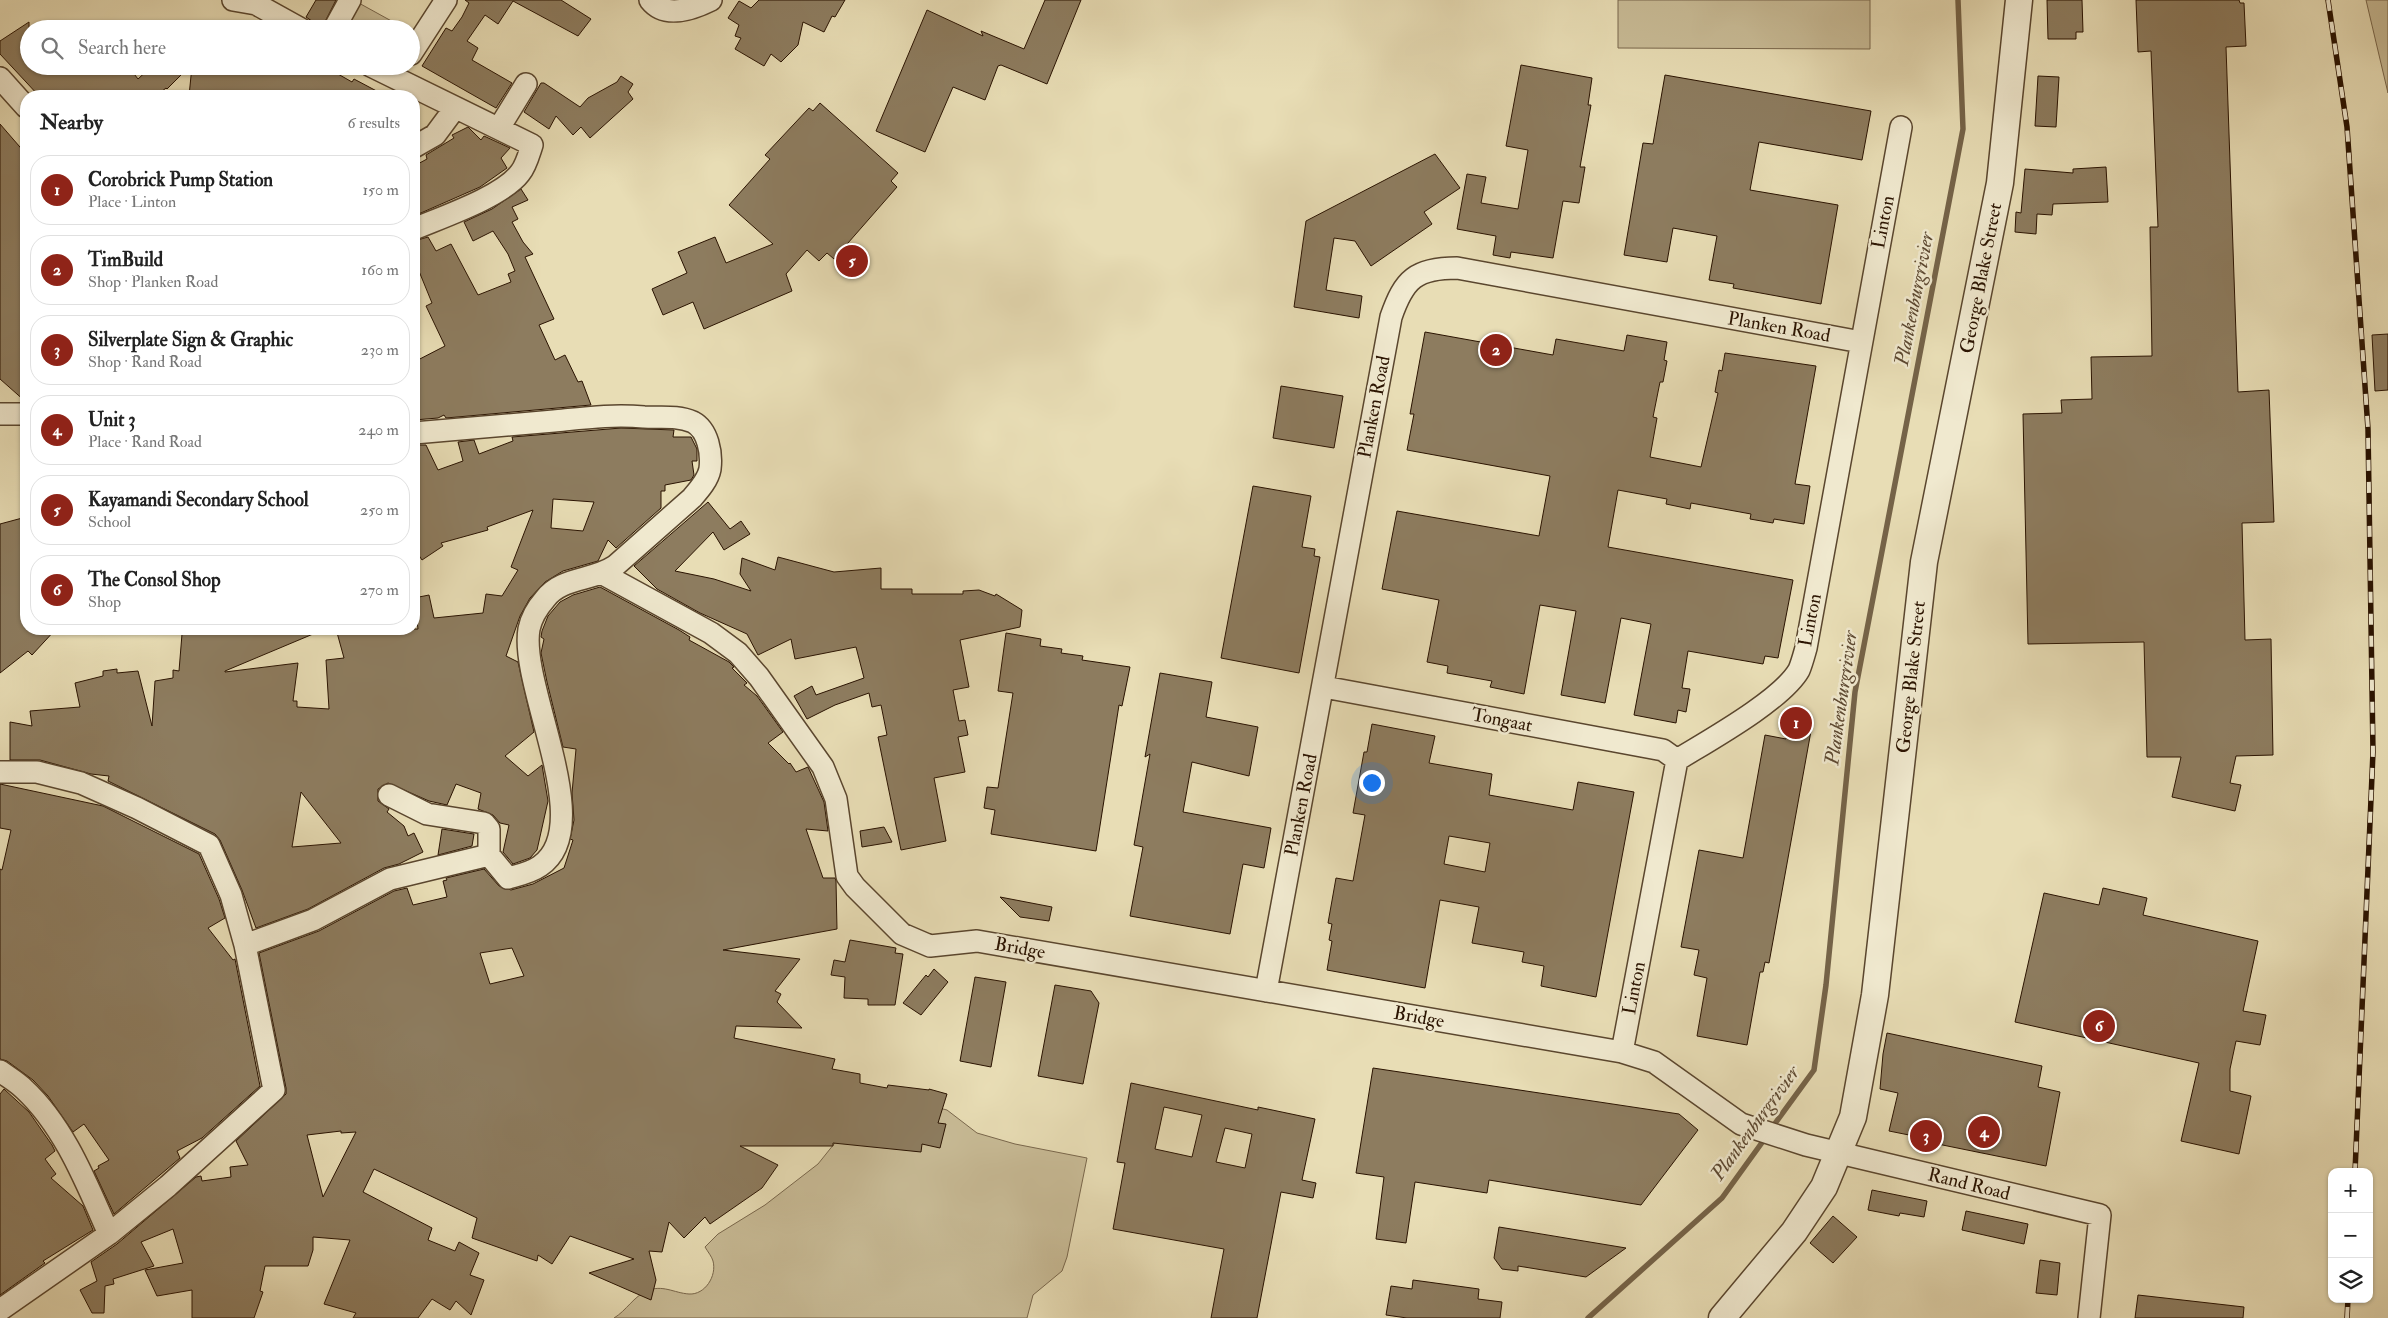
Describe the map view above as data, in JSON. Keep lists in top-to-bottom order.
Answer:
{
  "streets": {
    "street": [
      "Linton",
      "George Blake Street",
      "Planken Road",
      "Tongaat",
      "Bridge",
      "Rand Road"
    ]
  },
  "crossings": [
    ["Linton", "Planken Road"],
    ["Linton", "Tongaat"],
    ["Linton", "Bridge"],
    ["George Blake Street", "Bridge"],
    ["George Blake Street", "Rand Road"],
    ["Planken Road", "Tongaat"],
    ["Planken Road", "Bridge"],
    ["Bridge", "Rand Road"]
  ],
  "water": ["Plankenburgrivier"],
  "page": {
    "search": "Search here",
    "heading": ["Nearby", "6 results"],
    "list": [
      {
        "mark": "1",
        "name": "Corobrick Pump Station",
        "note": "Place · Linton",
        "value": "150 m"
      },
      {
        "mark": "2",
        "name": "TimBuild",
        "note": "Shop · Planken Road",
        "value": "160 m"
      },
      {
        "mark": "3",
        "name": "Silverplate Sign & Graphic",
        "note": "Shop · Rand Road",
        "value": "230 m"
      },
      {
        "mark": "4",
        "name": "Unit 3",
        "note": "Place · Rand Road",
        "value": "240 m"
      },
      {
        "mark": "5",
        "name": "Kayamandi Secondary School",
        "note": "School",
        "value": "250 m"
      },
      {
        "mark": "6",
        "name": "The Consol Shop",
        "note": "Shop",
        "value": "270 m"
      }
    ],
    "pins": [
      "5",
      "2",
      "1",
      "6",
      "4",
      "3"
    ],
    "map_buttons": ["+", "−"]
  }
}
